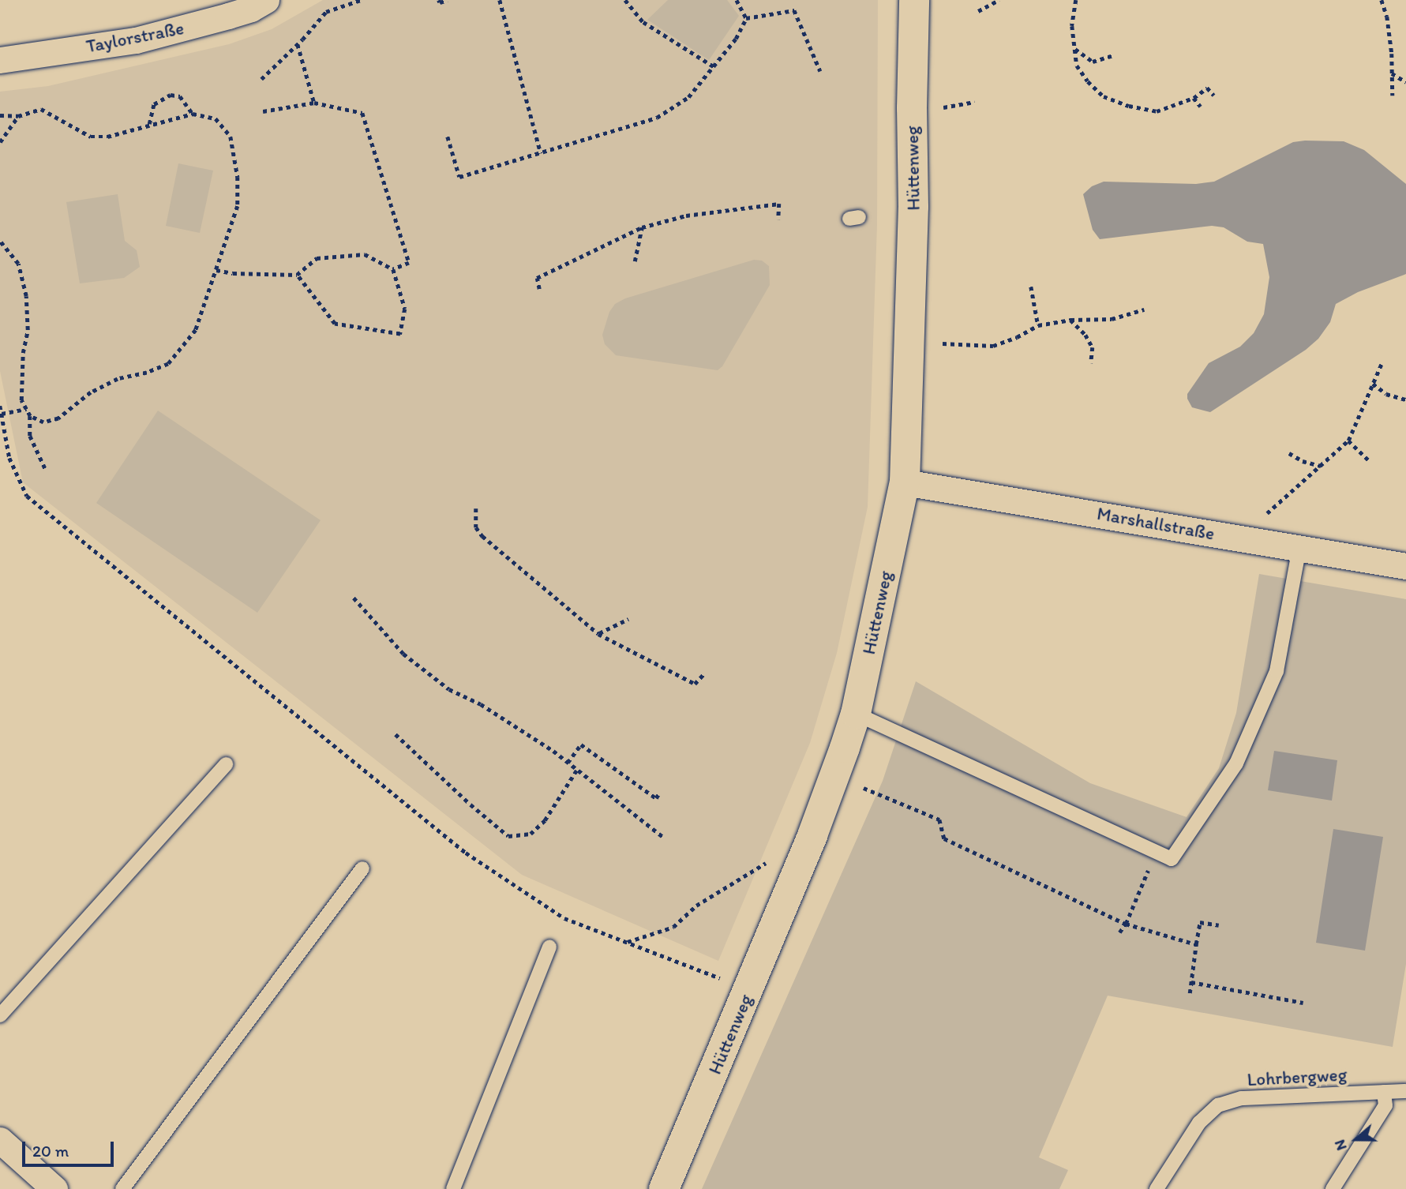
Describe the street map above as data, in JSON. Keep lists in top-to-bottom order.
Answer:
{
  "streets": {
    "main road": ["Hüttenweg"],
    "street": ["Taylorstraße", "Marshallstraße"],
    "lane": ["Lohrbergweg"]
  },
  "crossings": [
    ["Hüttenweg", "Marshallstraße"]
  ],
  "scale_bar": "20 m",
  "north": "left"
}
